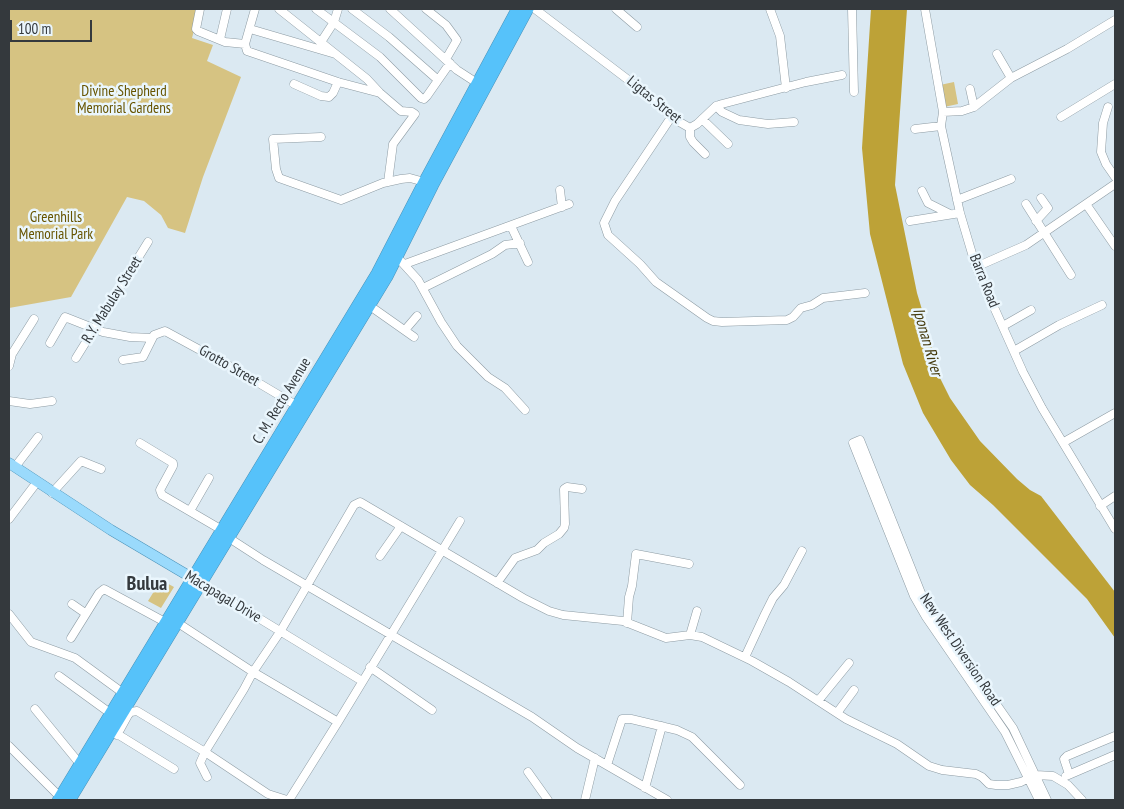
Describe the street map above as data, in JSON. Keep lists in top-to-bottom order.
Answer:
{
  "streets": {
    "highway": ["C. M. Recto Avenue"],
    "main road": ["Macapagal Drive"],
    "street": [
      "Ligtas Street",
      "Barra Road",
      "R.Y. Mabulay Street",
      "Grotto Street",
      "New West Diversion Road"
    ]
  },
  "crossings": [
    ["R.Y. Mabulay Street", "Grotto Street"],
    ["Grotto Street", "C. M. Recto Avenue"],
    ["C. M. Recto Avenue", "Macapagal Drive"]
  ],
  "districts": ["Bulua"],
  "water": ["Iponan River"],
  "parks": ["Divine Shepherd Memorial Gardens", "Greenhills Memorial Park"],
  "scale_bar": "100 m"
}
